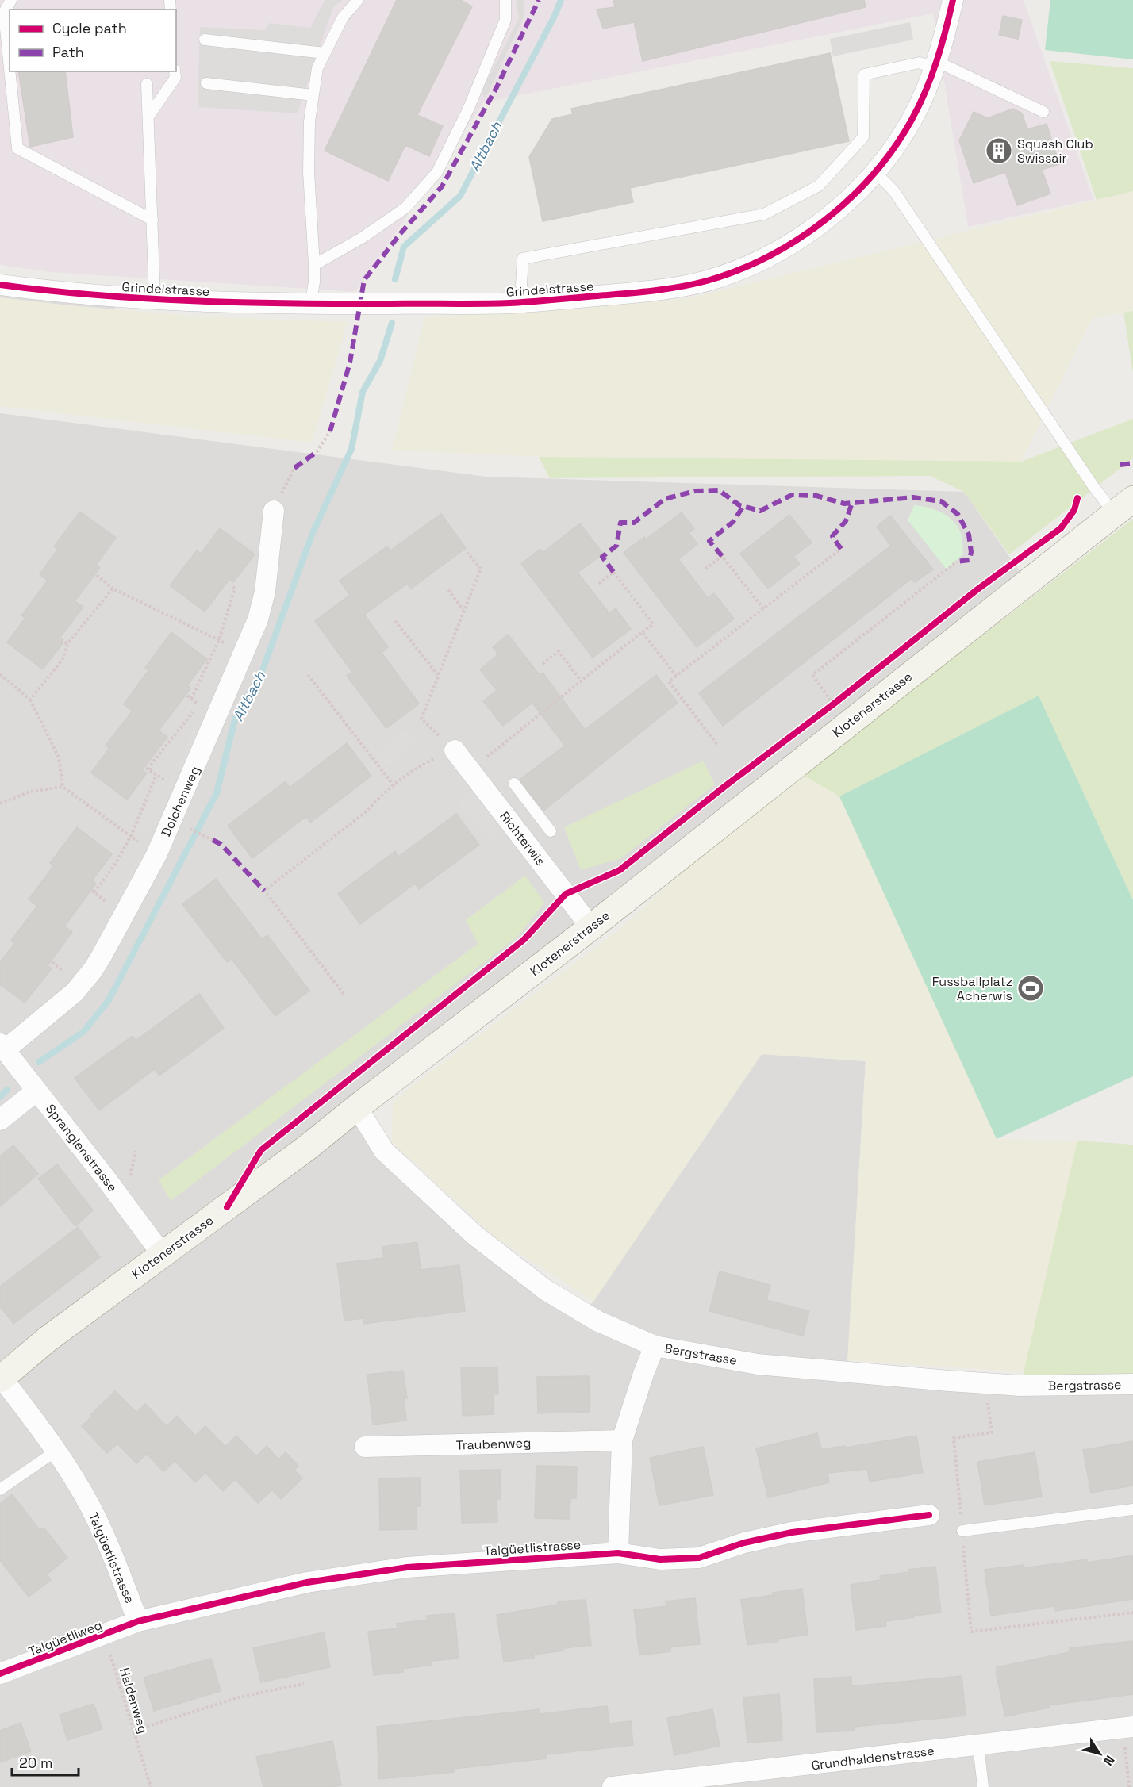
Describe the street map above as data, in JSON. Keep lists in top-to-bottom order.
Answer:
{
  "streets": {
    "main road": ["Klotenerstrasse"],
    "street": [
      "Grindelstrasse",
      "Dolchenweg",
      "Richterwis",
      "Spranglenstrasse",
      "Bergstrasse",
      "Traubenweg",
      "Talgüetlistrasse",
      "Talgüetliweg",
      "Grundhaldenstrasse"
    ],
    "path": ["Haldenweg"]
  },
  "crossings": [
    ["Klotenerstrasse", "Richterwis"],
    ["Klotenerstrasse", "Spranglenstrasse"],
    ["Klotenerstrasse", "Bergstrasse"],
    ["Klotenerstrasse", "Talgüetlistrasse"],
    ["Dolchenweg", "Spranglenstrasse"],
    ["Talgüetlistrasse", "Talgüetliweg"]
  ],
  "water": ["Altbach"],
  "places": {
    "building": ["Squash Club Swissair"],
    "sports": ["Fussballplatz Acherwis"]
  },
  "legend": ["Cycle path", "Path"],
  "scale_bar": "20 m",
  "north": "bottom right"
}
